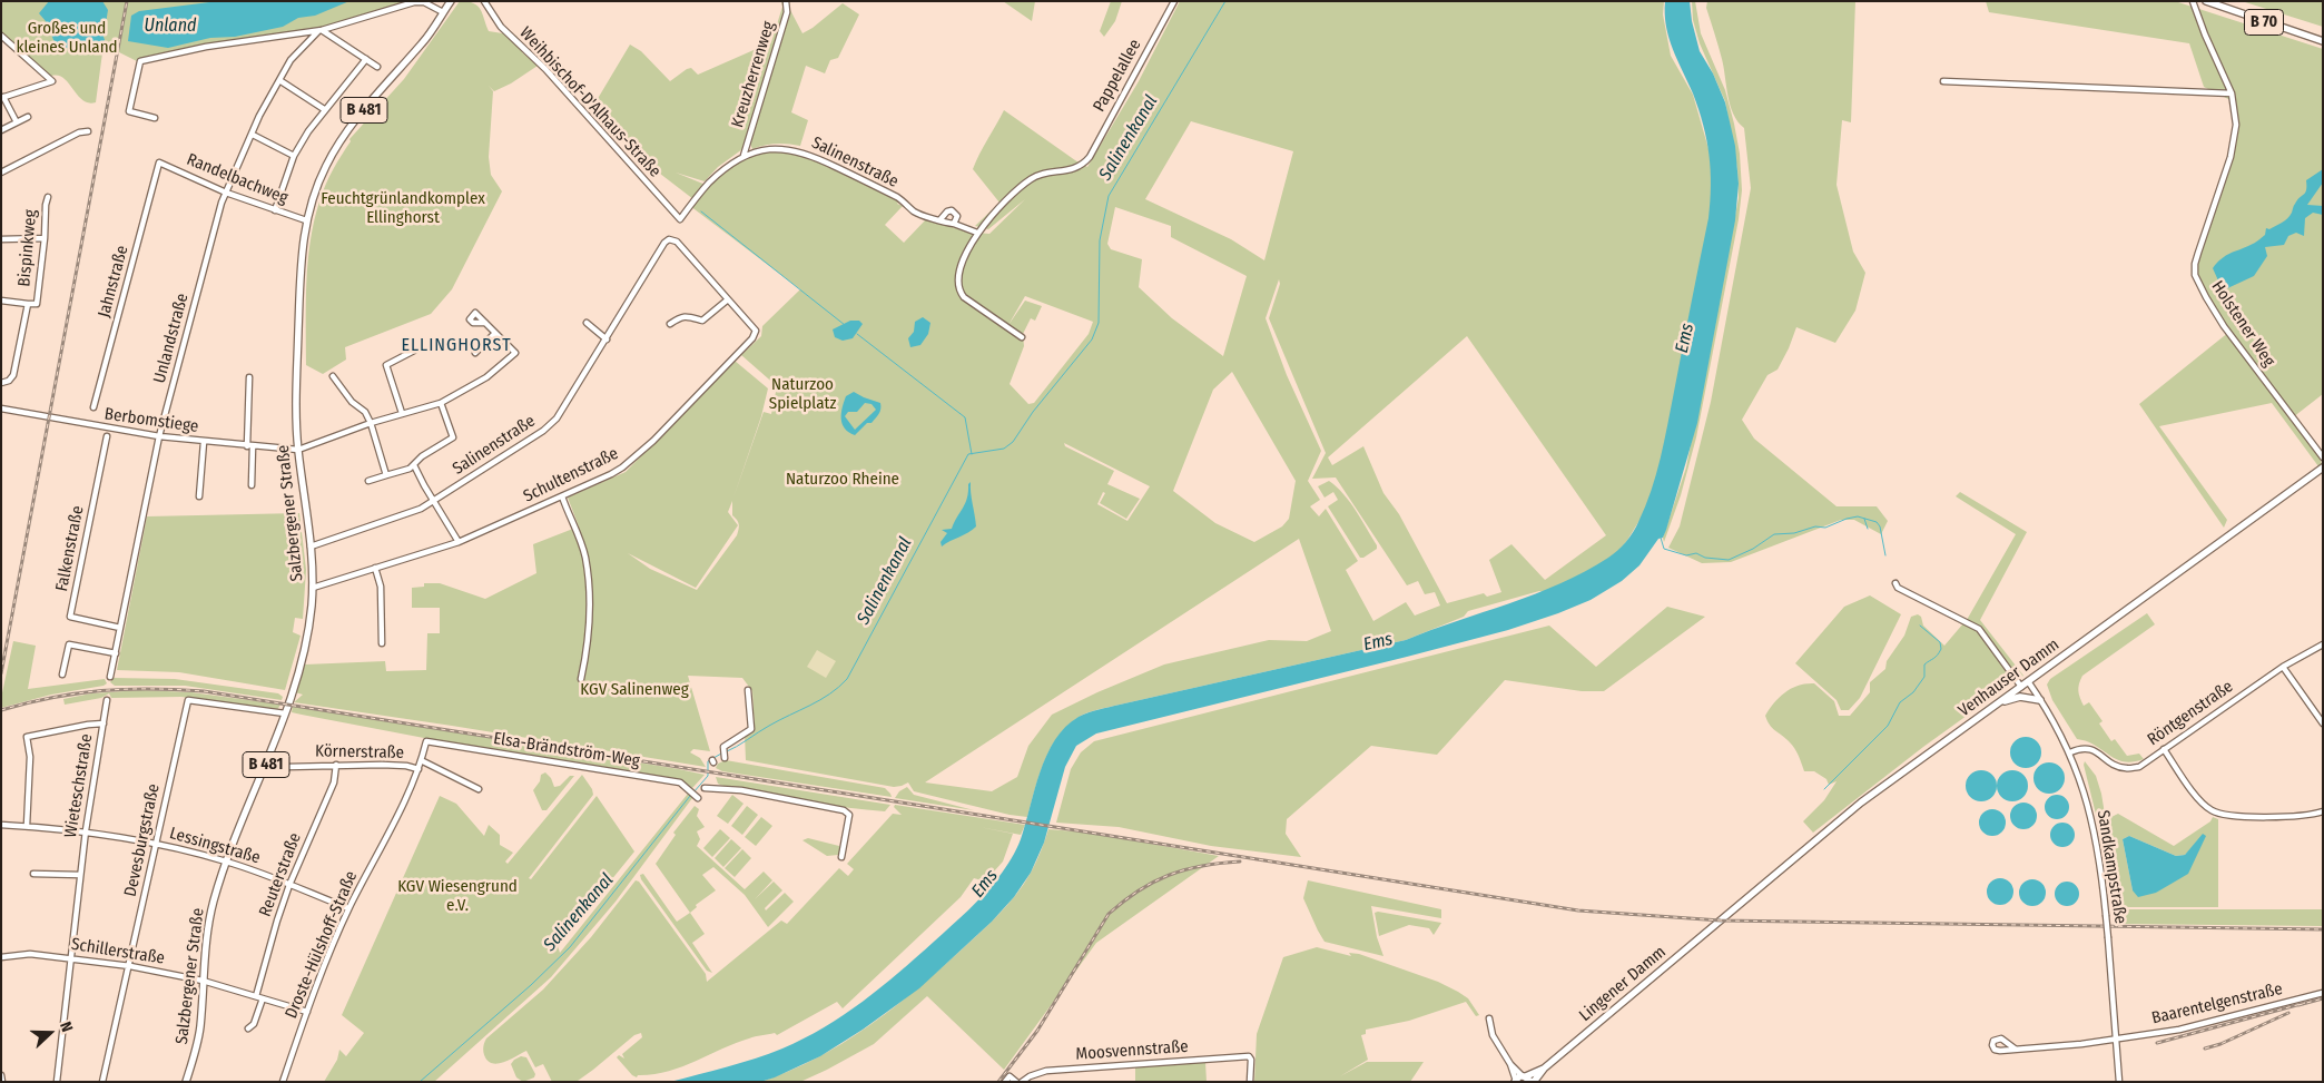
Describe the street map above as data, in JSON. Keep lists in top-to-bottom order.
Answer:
{
  "streets": {
    "main road": [
      "B 70",
      "B 481",
      "Salzbergener Straße",
      "Venhauser Damm",
      "Lingener Damm"
    ],
    "street": [
      "Kreuzherrenweg",
      "Pappelallee",
      "Weihbischof-D'Alhaus-Straße",
      "Salinenstraße",
      "Randelbachweg",
      "Bispinkweg",
      "Jahnstraße",
      "Holstener Weg",
      "Unlandstraße",
      "Berbomstiege",
      "Schultenstraße",
      "Falkenstraße",
      "Röntgenstraße",
      "Elsa-Brändström-Weg",
      "Körnerstraße",
      "Wieteschstraße",
      "Devesburgstraße",
      "Lessingstraße",
      "Sandkampstraße",
      "Reuterstraße",
      "Droste-Hülshoff-Straße",
      "Schillerstraße",
      "Baarentelgenstraße",
      "Moosvennstraße"
    ]
  },
  "crossings": [
    ["Kreuzherrenweg", "Salinenstraße"],
    ["Pappelallee", "Salinenstraße"],
    ["Weihbischof-D'Alhaus-Straße", "Salinenstraße"],
    ["Salinenstraße", "Schultenstraße"],
    ["Salinenstraße", "Salzbergener Straße"],
    ["Randelbachweg", "Jahnstraße"],
    ["Randelbachweg", "Unlandstraße"],
    ["Randelbachweg", "Salzbergener Straße"],
    ["Unlandstraße", "Berbomstiege"],
    ["Unlandstraße", "Falkenstraße"],
    ["Berbomstiege", "Salzbergener Straße"],
    ["Schultenstraße", "Salzbergener Straße"],
    ["Salzbergener Straße", "Körnerstraße"],
    ["Salzbergener Straße", "Devesburgstraße"],
    ["Salzbergener Straße", "Lessingstraße"],
    ["Salzbergener Straße", "Schillerstraße"],
    ["Venhauser Damm", "Sandkampstraße"],
    ["Venhauser Damm", "Lingener Damm"],
    ["Röntgenstraße", "Sandkampstraße"],
    ["Elsa-Brändström-Weg", "Droste-Hülshoff-Straße"],
    ["Körnerstraße", "Reuterstraße"],
    ["Körnerstraße", "Droste-Hülshoff-Straße"],
    ["Wieteschstraße", "Lessingstraße"],
    ["Wieteschstraße", "Schillerstraße"],
    ["Devesburgstraße", "Lessingstraße"],
    ["Devesburgstraße", "Schillerstraße"],
    ["Lessingstraße", "Reuterstraße"],
    ["Lessingstraße", "Droste-Hülshoff-Straße"],
    ["Sandkampstraße", "Baarentelgenstraße"],
    ["Reuterstraße", "Schillerstraße"],
    ["Droste-Hülshoff-Straße", "Schillerstraße"]
  ],
  "districts": ["ELLINGHORST"],
  "water": ["Unland", "Salinenkanal", "Ems"],
  "parks": [
    "Großes und kleines Unland",
    "Feuchtgrünlandkomplex Ellinghorst",
    "Naturzoo Spielplatz",
    "Naturzoo Rheine",
    "KGV Salinenweg",
    "KGV Wiesengrund e.V."
  ],
  "north": "right"
}
